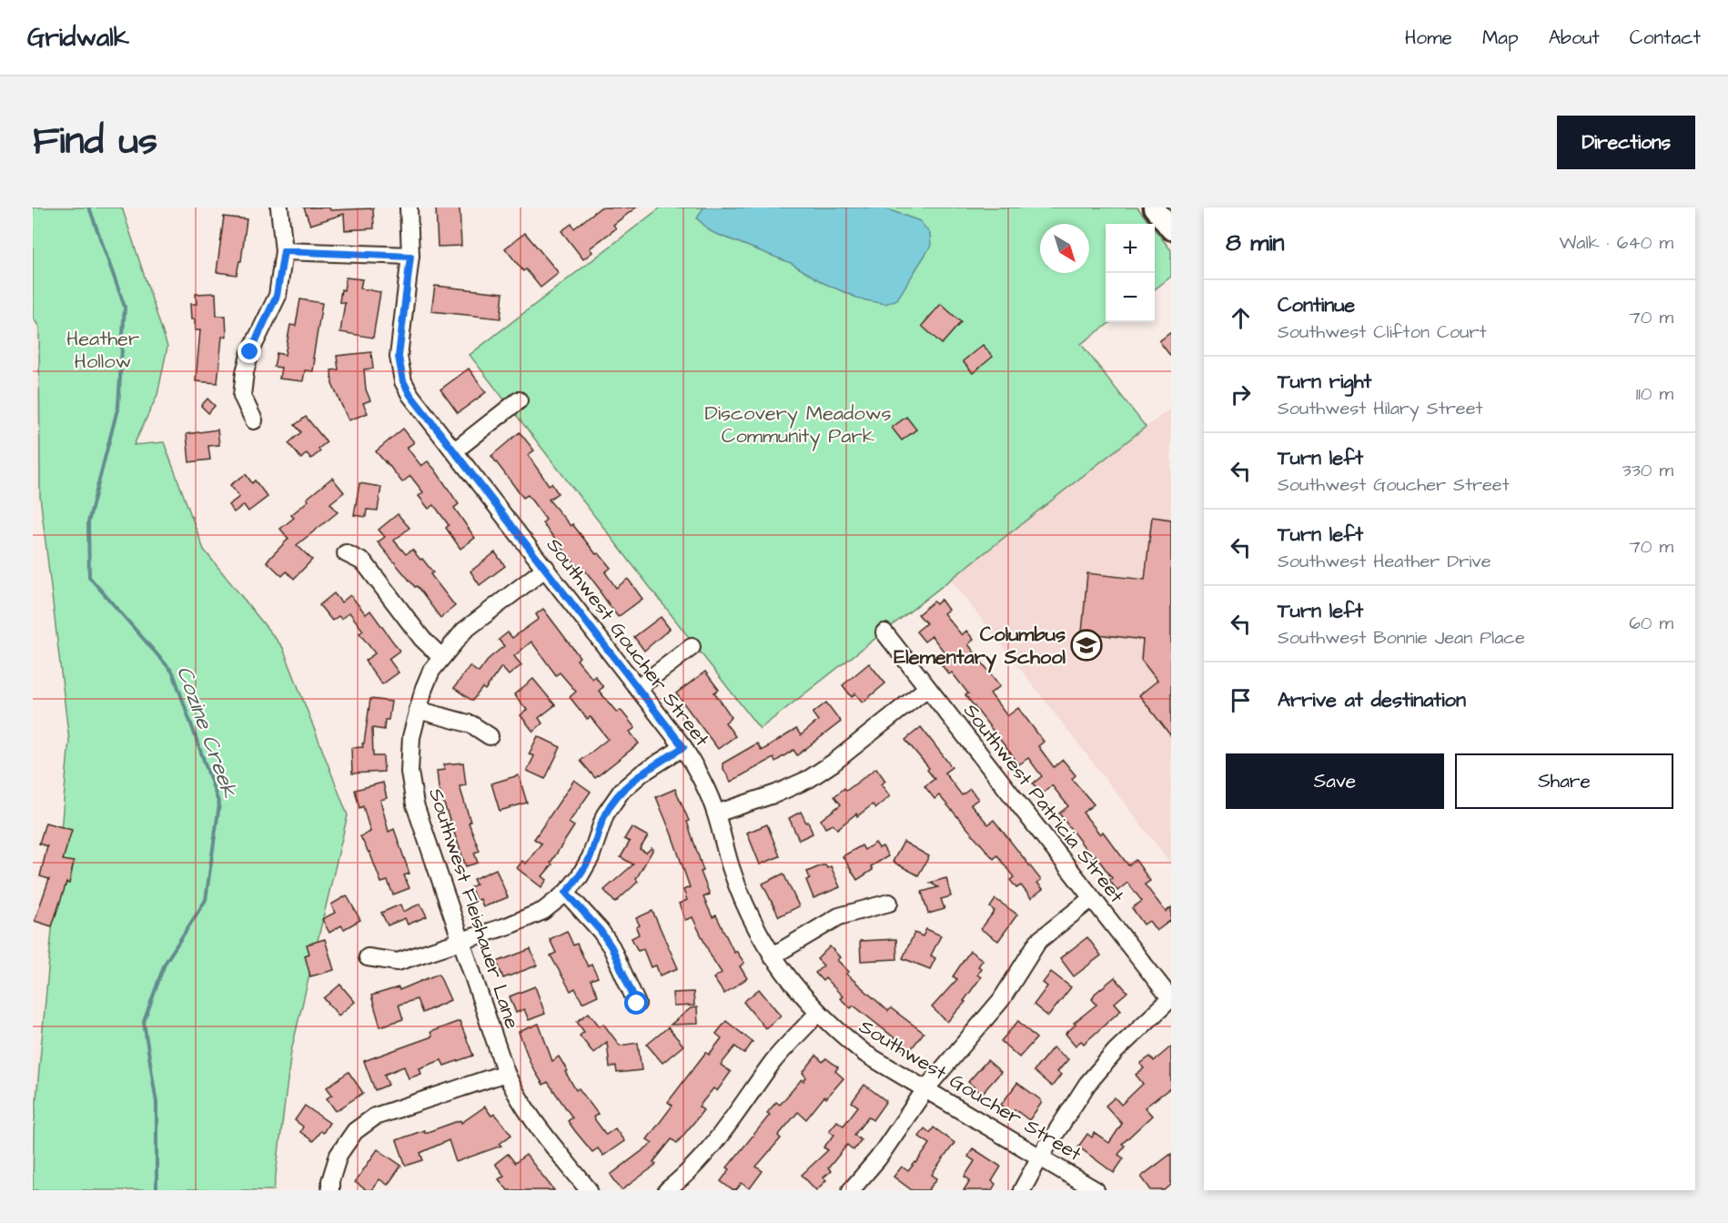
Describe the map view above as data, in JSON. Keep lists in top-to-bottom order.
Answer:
{
  "streets": {
    "street": ["Southwest Goucher Street", "Southwest Patricia Street", "Southwest Fleishauer Lane"]
  },
  "crossings": [
    ["Southwest Goucher Street", "Southwest Fleishauer Lane"]
  ],
  "water": ["Cozine Creek"],
  "parks": ["Heather Hollow", "Discovery Meadows Community Park"],
  "places": {
    "school or university": ["Columbus Elementary School"]
  },
  "north": "bottom right",
  "page": {
    "header": "Gridwalk",
    "nav": [
      "Home",
      "Map",
      "About",
      "Contact"
    ],
    "title": "Find us",
    "buttons": [
      "Directions",
      ["Save", "Share"]
    ],
    "heading": ["8 min", "Walk · 640 m"],
    "map_buttons": ["+", "−"],
    "list": [
      ["Continue", "Southwest Clifton Court", "70 m"],
      ["Turn right", "Southwest Hilary Street", "110 m"],
      ["Turn left", "Southwest Goucher Street", "330 m"],
      ["Turn left", "Southwest Heather Drive", "70 m"],
      ["Turn left", "Southwest Bonnie Jean Place", "60 m"],
      "Arrive at destination"
    ]
  }
}
